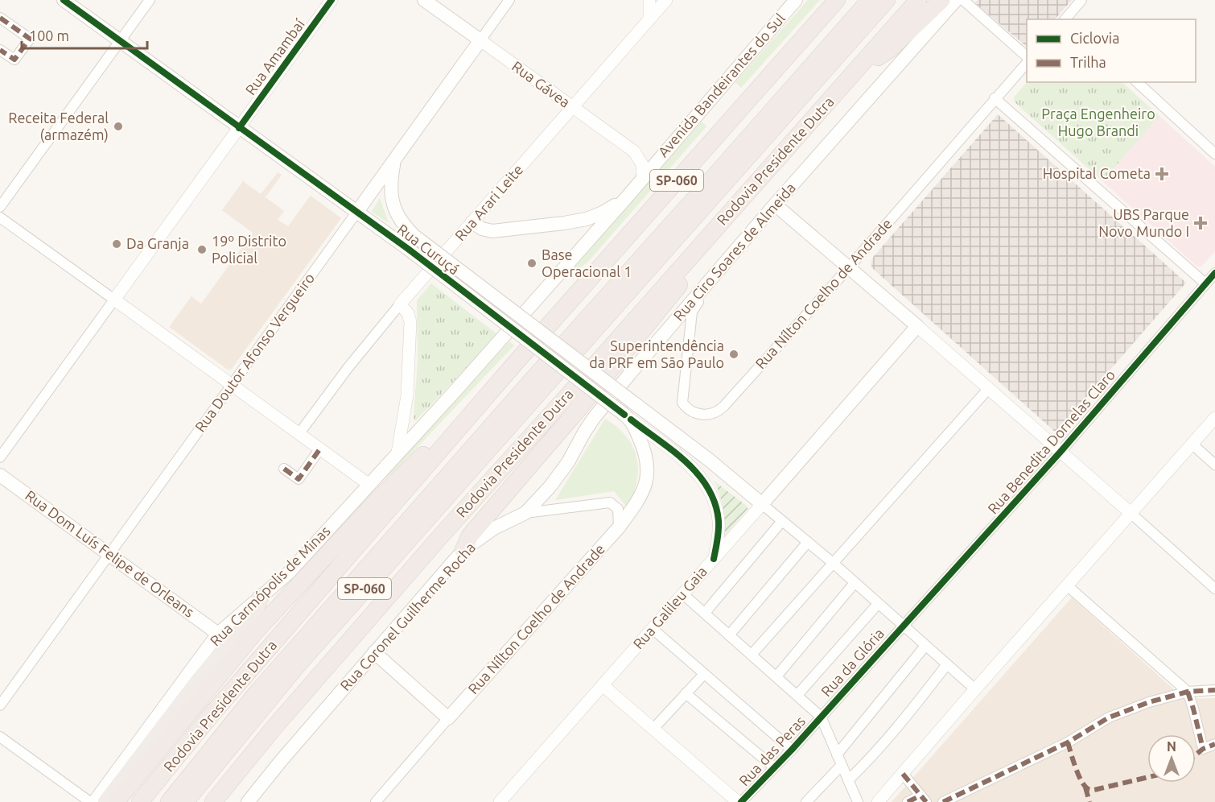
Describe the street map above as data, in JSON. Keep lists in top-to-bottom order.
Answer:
{
  "streets": {
    "highway": ["Rodovia Presidente Dutra", "SP-060"],
    "main road": [
      "Rua Gávea",
      "Avenida Bandeirantes do Sul",
      "Rua Curuçá",
      "Rua Ciro Soares de Almeida",
      "Rua Nílton Coelho de Andrade",
      "Rua Doutor Afonso Vergueiro",
      "Rua Dom Luís Felipe de Orleans",
      "Rua Carmópolis de Minas",
      "Rua Galileu Gaia",
      "Rua Coronel Guilherme Rocha"
    ],
    "street": [
      "Rua Amambaí",
      "Rua Arari Leite",
      "Rua Benedita Dornelas Claro",
      "Rua da Glória",
      "Rua das Peras"
    ]
  },
  "crossings": [
    ["Rua Amambaí", "Rua Curuçá"],
    ["Rua Gávea", "Avenida Bandeirantes do Sul"],
    ["Rua Gávea", "Rua Arari Leite"],
    ["Rua Gávea", "Rua Doutor Afonso Vergueiro"],
    ["Avenida Bandeirantes do Sul", "Rua Carmópolis de Minas"],
    ["Rua Curuçá", "Rua Nílton Coelho de Andrade"],
    ["Rua Curuçá", "Rua Doutor Afonso Vergueiro"],
    ["Rua Curuçá", "Rua Galileu Gaia"],
    ["Rua Ciro Soares de Almeida", "Rua Nílton Coelho de Andrade"],
    ["Rua Ciro Soares de Almeida", "Rua Coronel Guilherme Rocha"],
    ["Rua Nílton Coelho de Andrade", "Rua Coronel Guilherme Rocha"],
    ["Rua Doutor Afonso Vergueiro", "Rua Dom Luís Felipe de Orleans"],
    ["Rua Benedita Dornelas Claro", "Rua da Glória"],
    ["Rua Dom Luís Felipe de Orleans", "Rua Carmópolis de Minas"],
    ["Rua da Glória", "Rua das Peras"]
  ],
  "parks": ["Praça Engenheiro Hugo Brandi"],
  "places": {
    "other": [
      "Receita Federal (armazém)",
      "Da Granja",
      "19º Distrito Policial",
      "Base Operacional 1",
      "Superintendência da PRF em São Paulo"
    ],
    "health": ["Hospital Cometa", "UBS Parque Novo Mundo I"]
  },
  "legend": ["Ciclovia", "Trilha"],
  "scale_bar": "100 m",
  "north": "top"
}
